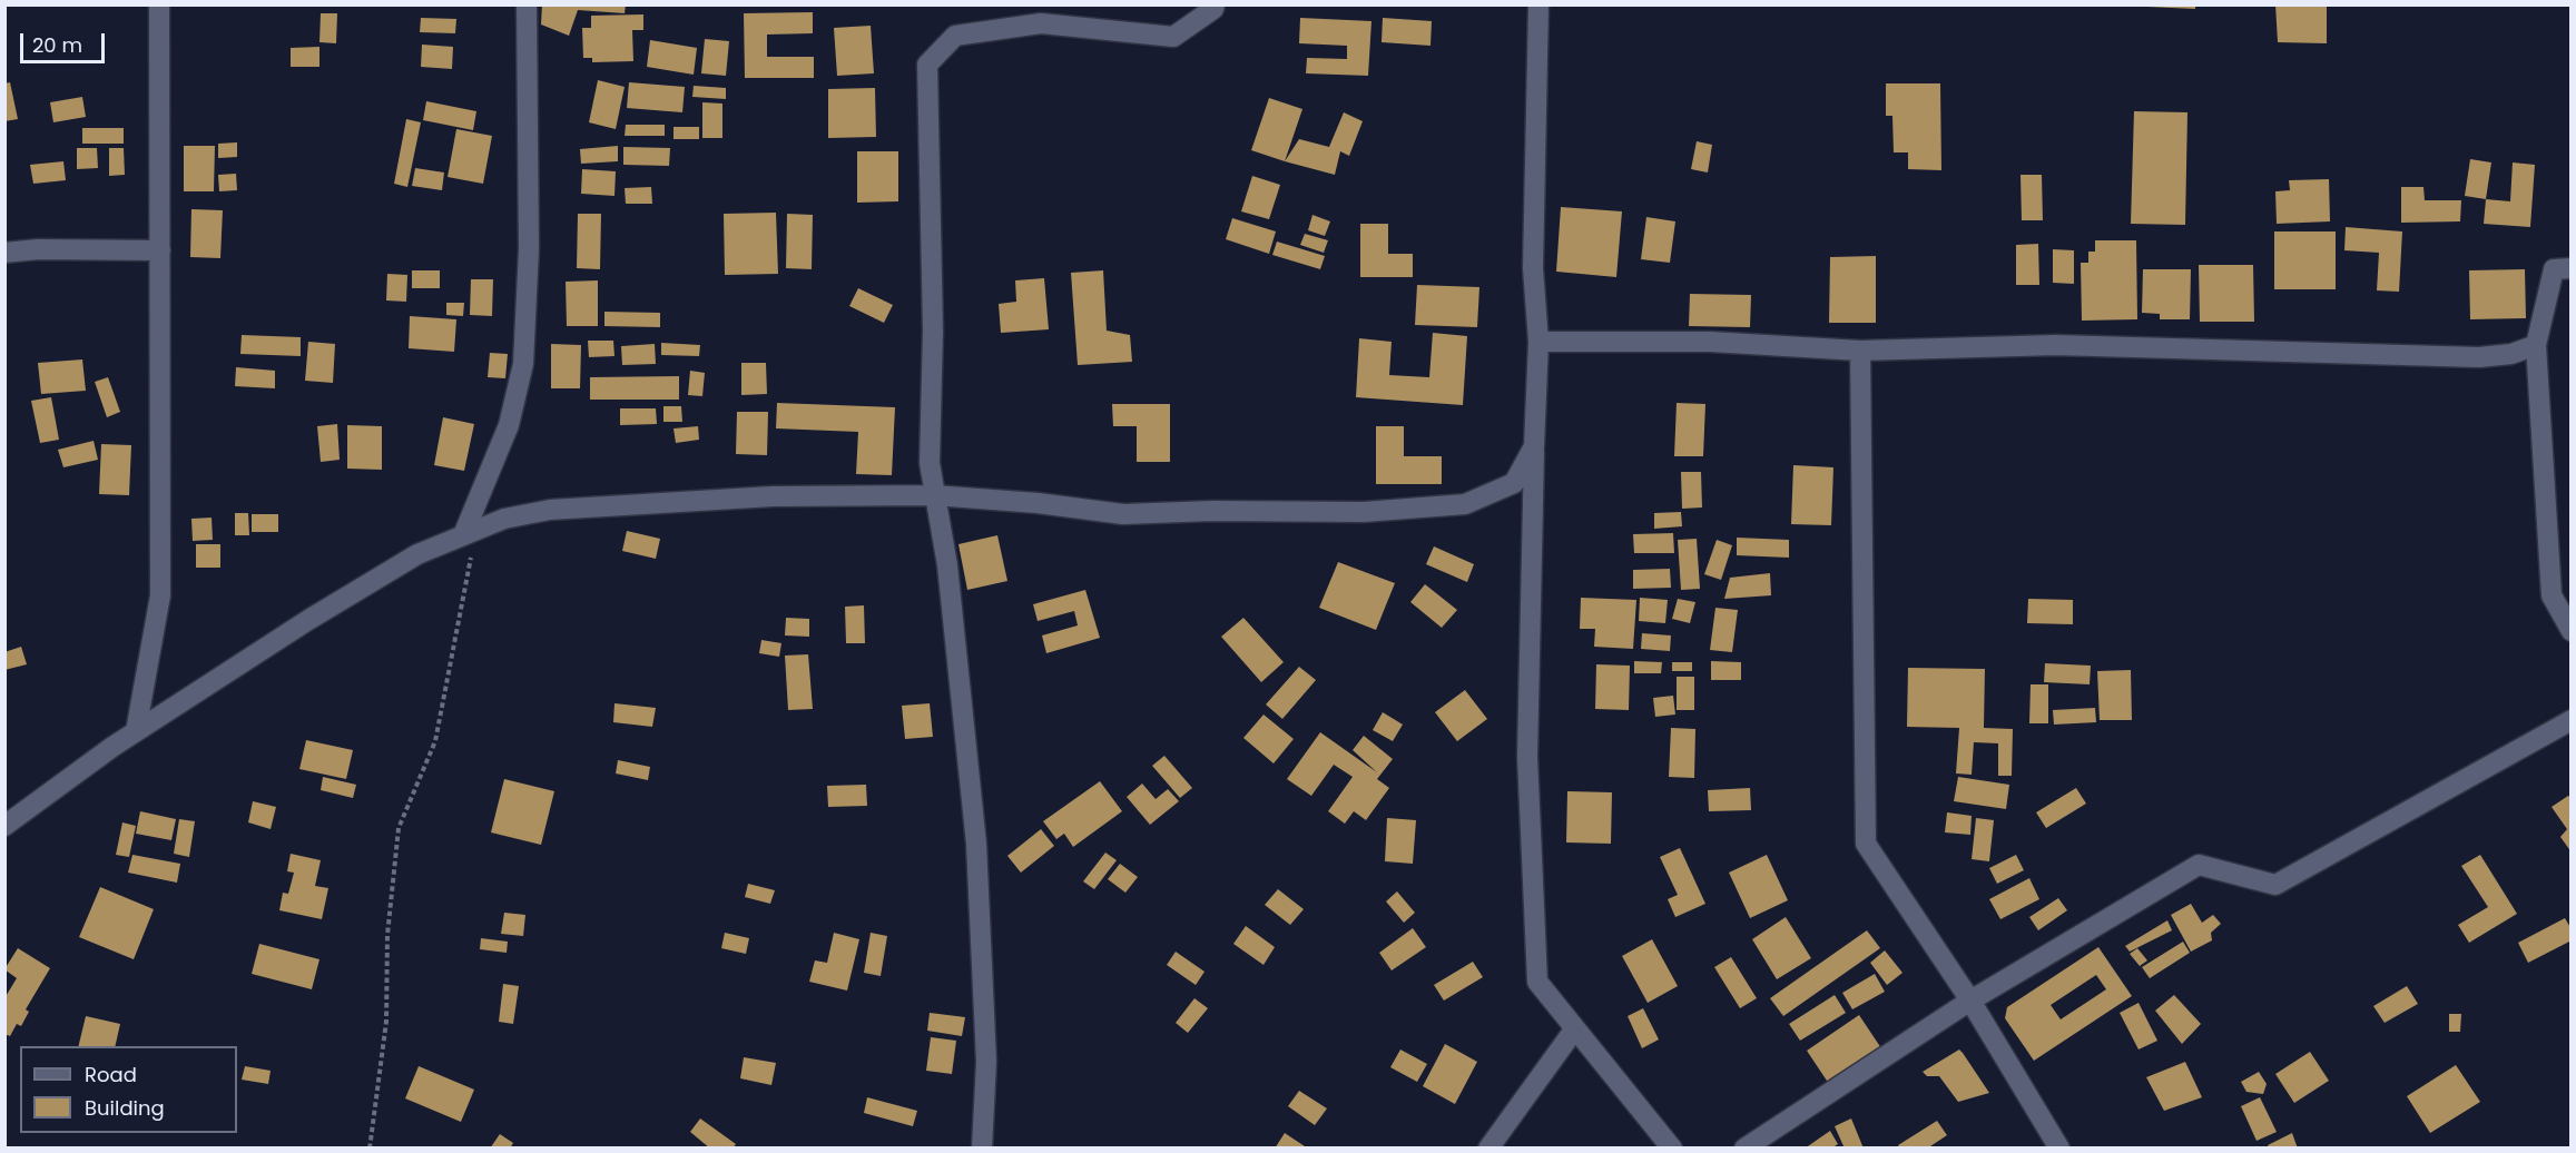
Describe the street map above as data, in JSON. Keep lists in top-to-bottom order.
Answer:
{
  "legend": ["Road", "Building"],
  "scale_bar": "20 m"
}
